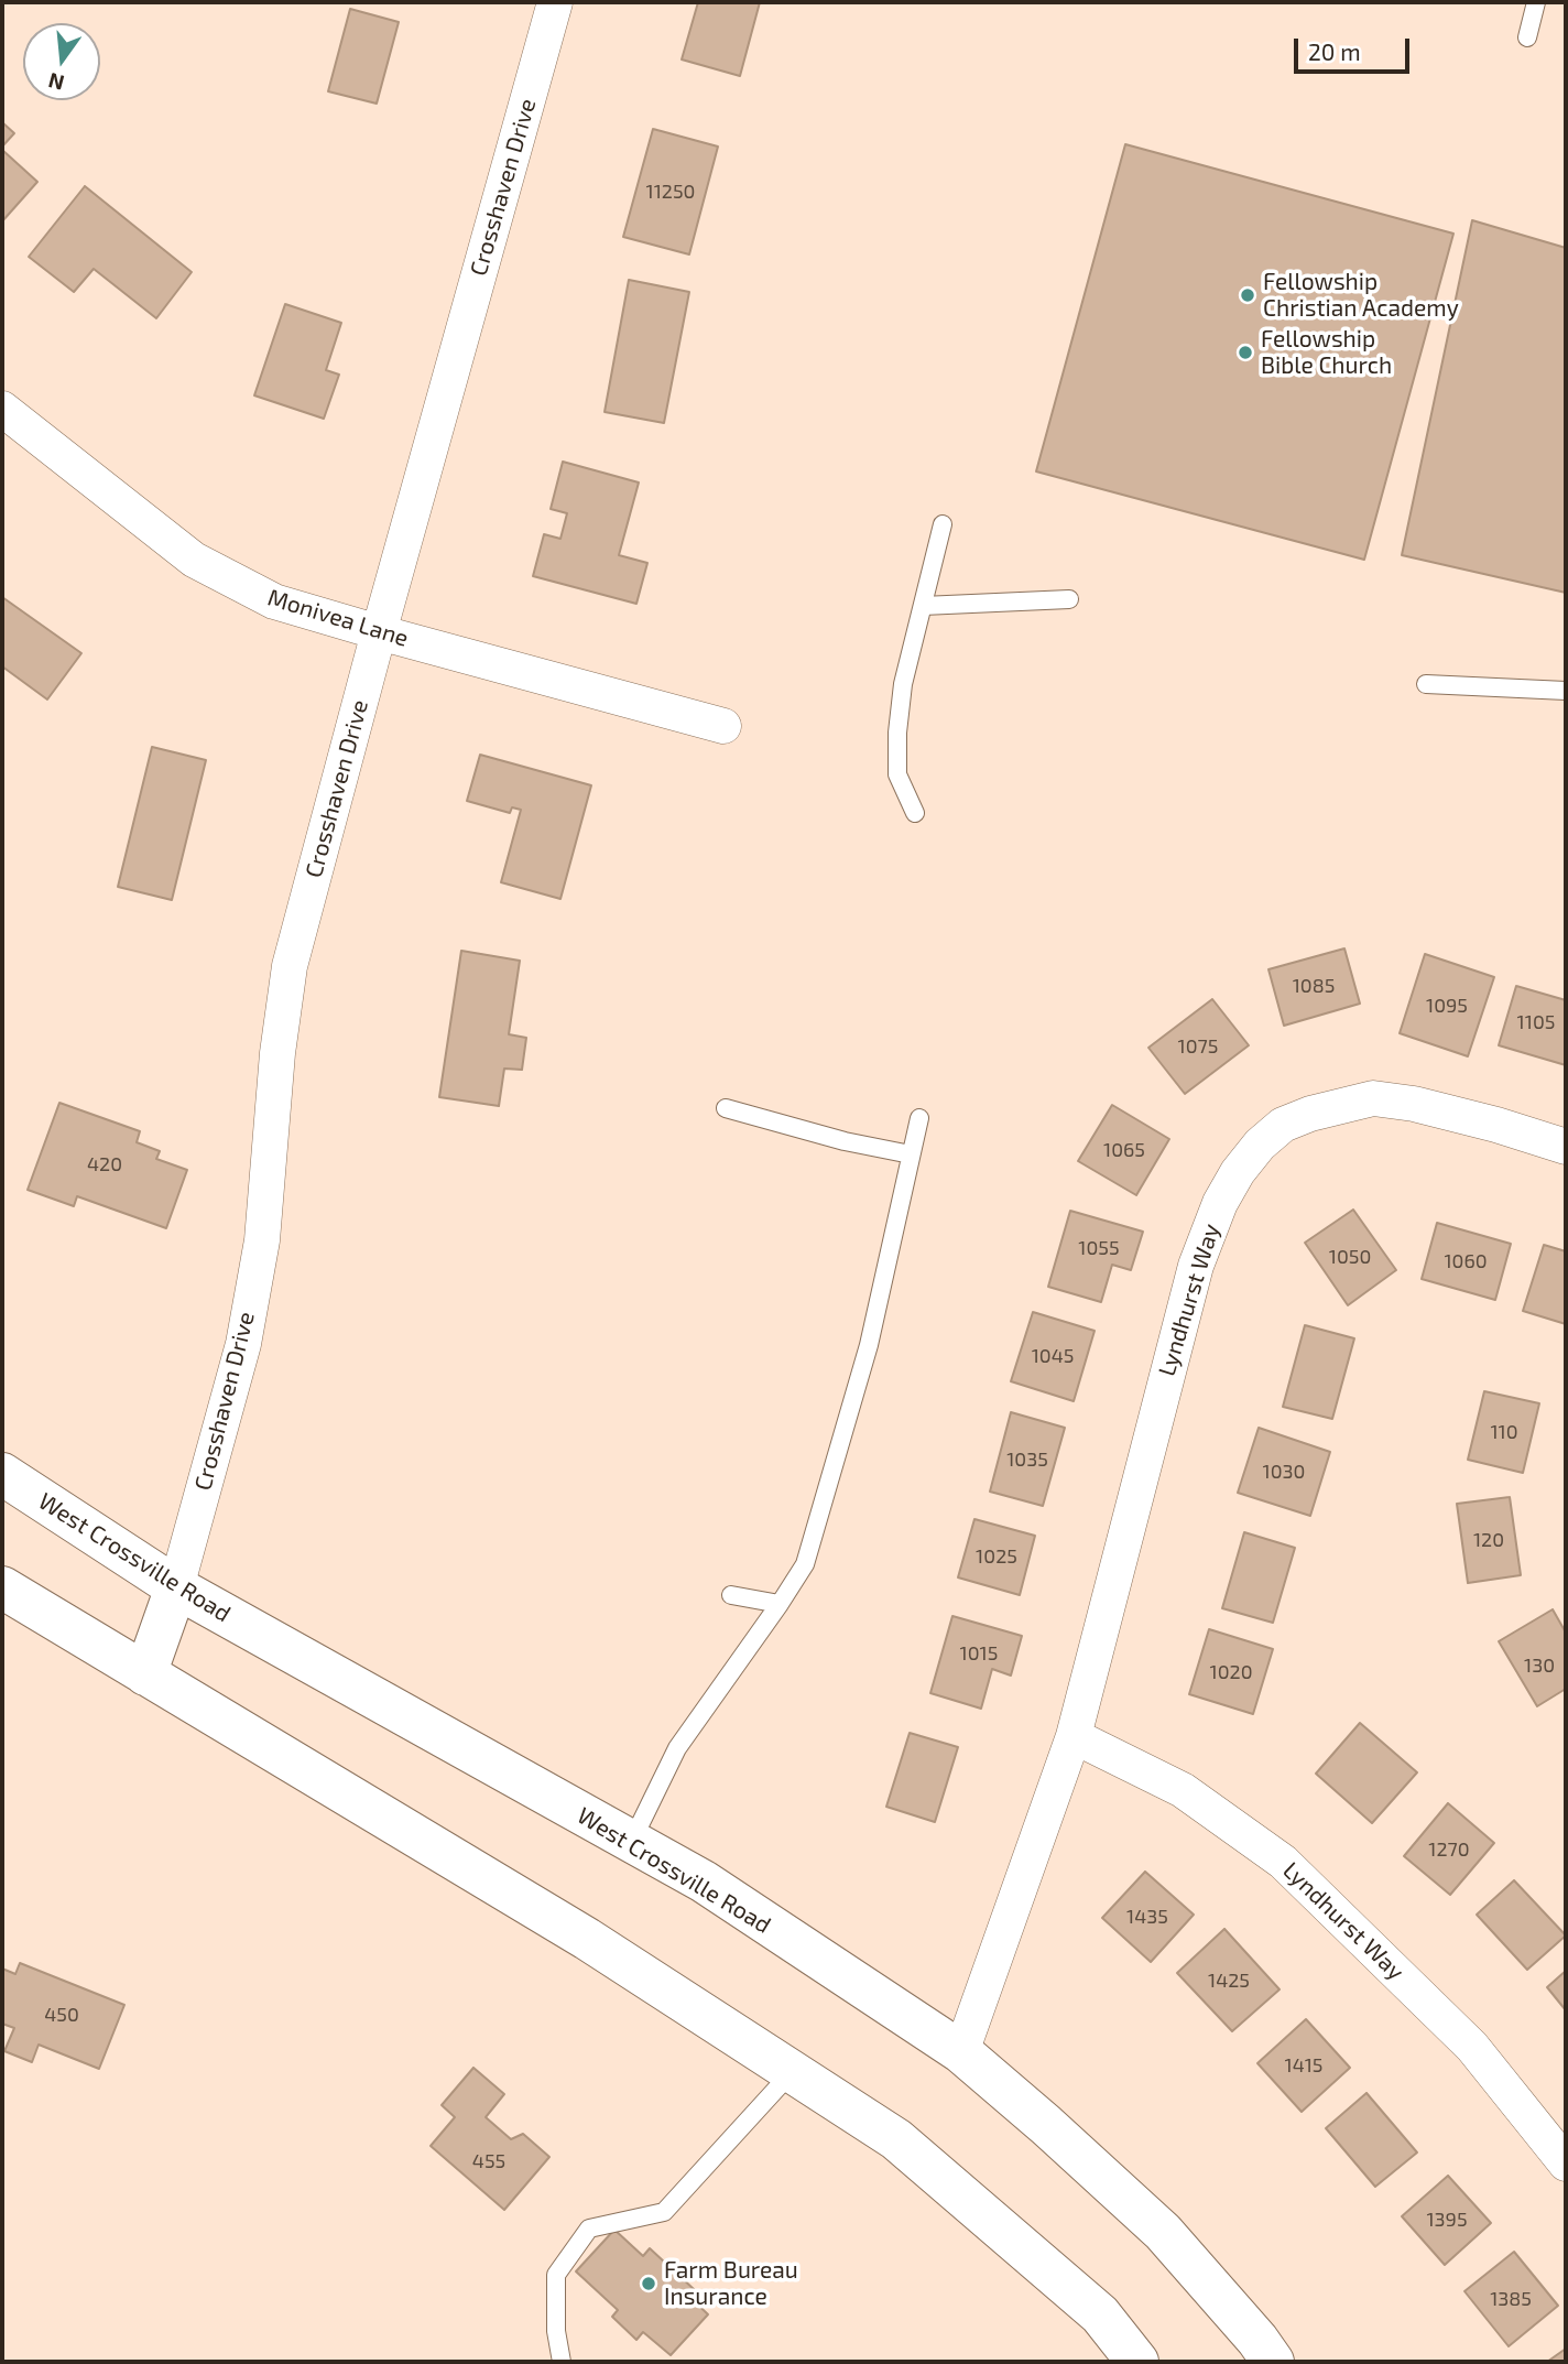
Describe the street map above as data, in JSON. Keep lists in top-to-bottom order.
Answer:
{
  "streets": {
    "main road": ["West Crossville Road"],
    "street": ["Crosshaven Drive", "Monivea Lane", "Lyndhurst Way"]
  },
  "crossings": [
    ["Crosshaven Drive", "Monivea Lane"],
    ["Crosshaven Drive", "West Crossville Road"],
    ["Lyndhurst Way", "West Crossville Road"]
  ],
  "places": ["Fellowship Christian Academy", "Fellowship Bible Church", "Farm Bureau Insurance"],
  "house_numbers": [
    "11250",
    "1085",
    "1095",
    "1105",
    "1075",
    "1065",
    "420",
    "1055",
    "1050",
    "1060",
    "1045",
    "110",
    "1035",
    "1030",
    "120",
    "1025",
    "1015",
    "130",
    "1020",
    "1270",
    "1435",
    "1425",
    "450",
    "1415",
    "455",
    "1395",
    "1385"
  ],
  "scale_bar": "20 m",
  "north": "bottom"
}
